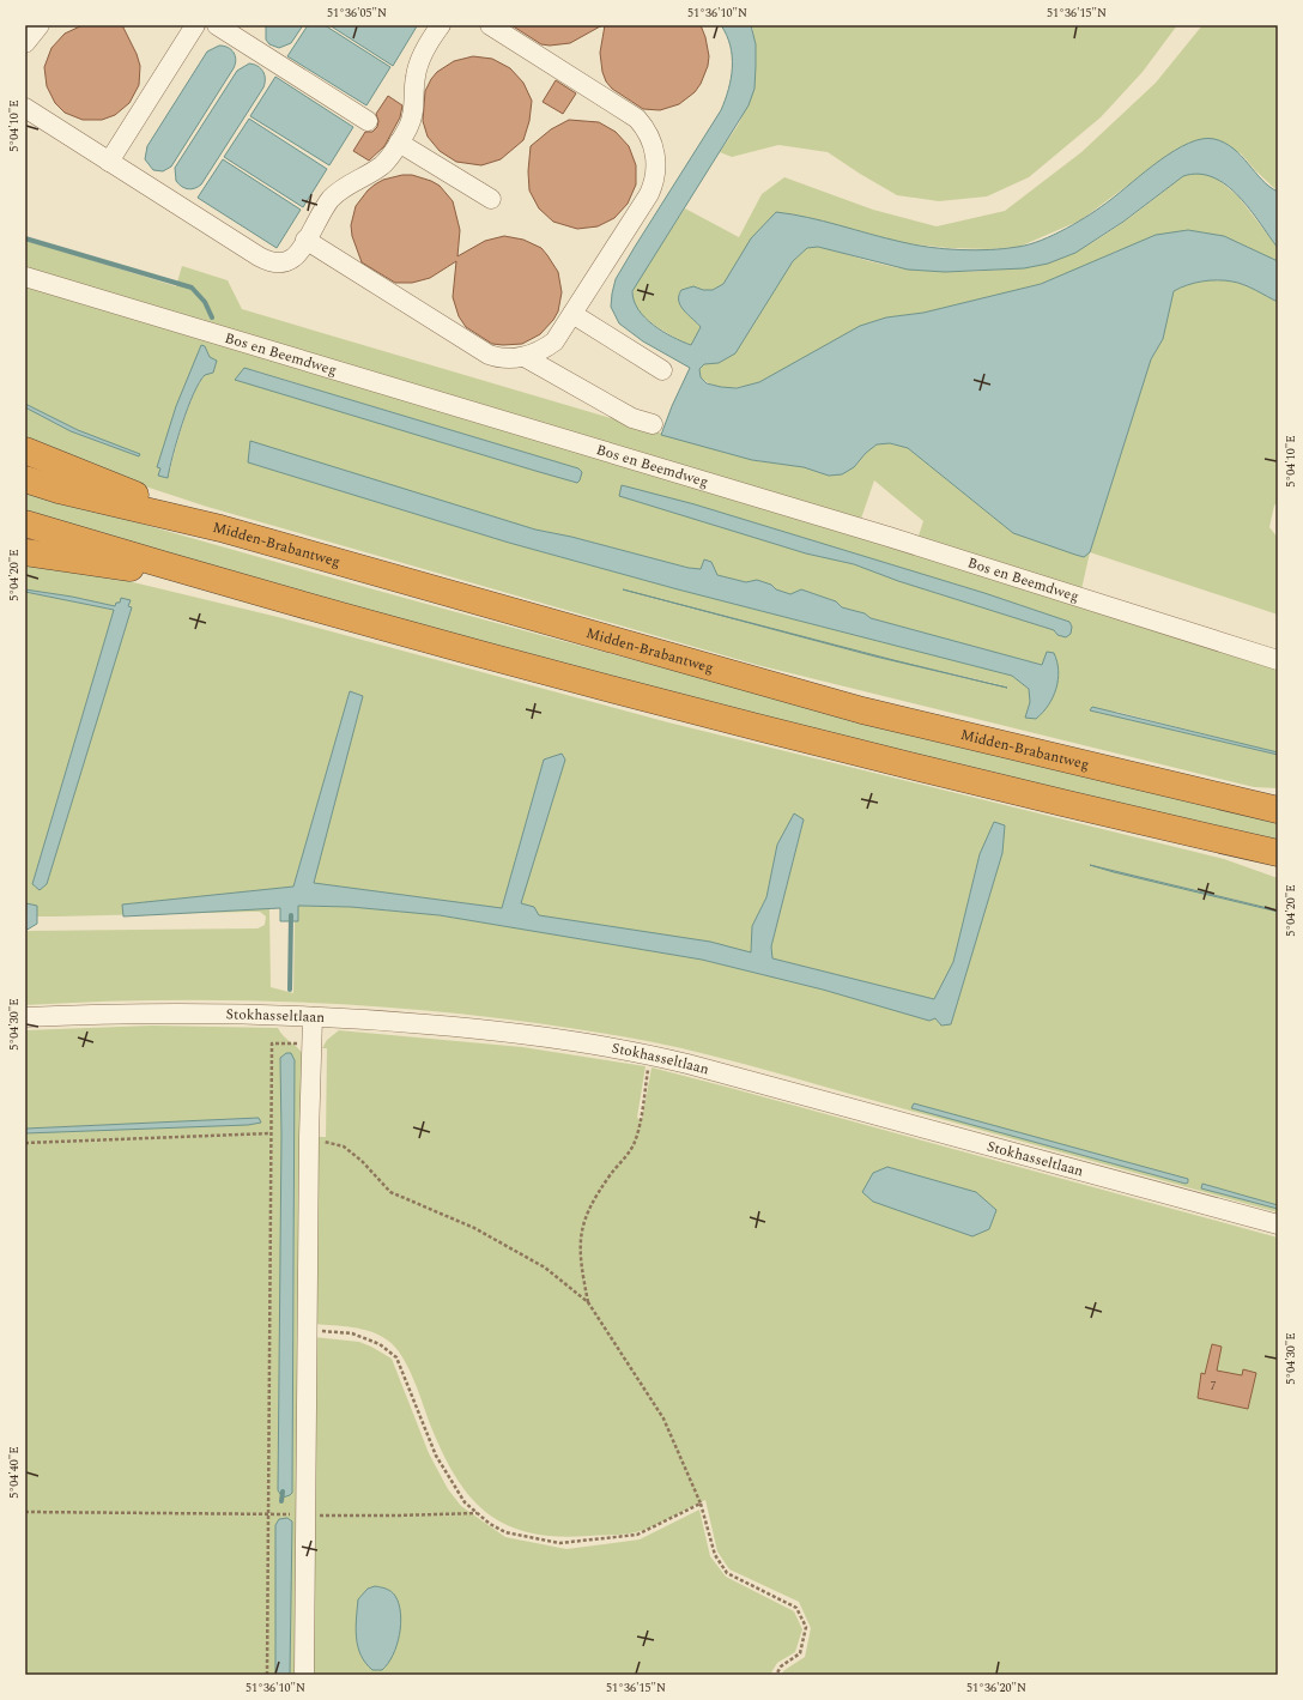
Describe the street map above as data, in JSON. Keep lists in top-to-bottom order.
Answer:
{
  "streets": {
    "highway": ["Midden-Brabantweg"],
    "street": ["Bos en Beemdweg", "Stokhasseltlaan"]
  },
  "house_numbers": ["7"],
  "coordinates": [
    "51°36'05\"N",
    "51°36'10\"N",
    "51°36'15\"N",
    "5°04'10\"E",
    "5°04'20\"E",
    "5°04'30\"E",
    "5°04'40\"E",
    "51°36'20\"N"
  ]
}
